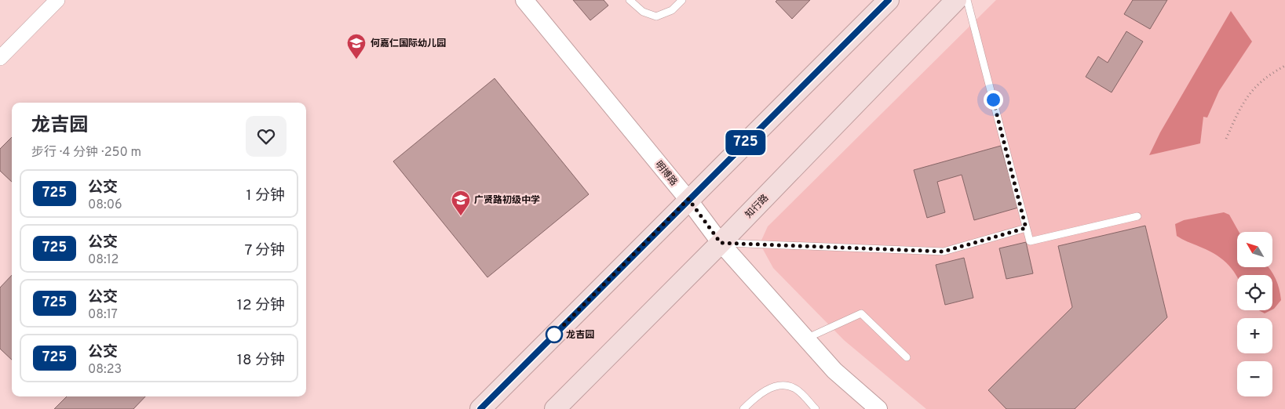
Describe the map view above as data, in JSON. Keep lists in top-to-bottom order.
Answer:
{
  "streets": {
    "main road": ["知行路"],
    "street": ["明博路"]
  },
  "crossings": [
    ["明博路", "知行路"]
  ],
  "places": {
    "school or university": ["何嘉仁国际幼儿园", "广贤路初级中学"],
    "other": ["龙吉园"]
  },
  "lines": ["bus line 725"],
  "north": "top left",
  "page": {
    "on_map": "725",
    "heading": ["龙吉园", "步行 · 4 分钟 · 250 m"],
    "list": [
      {
        "mark": "725",
        "name": "公交",
        "note": "08:06",
        "value": "1 分钟"
      },
      {
        "mark": "725",
        "name": "公交",
        "note": "08:12",
        "value": "7 分钟"
      },
      {
        "mark": "725",
        "name": "公交",
        "note": "08:17",
        "value": "12 分钟"
      },
      {
        "mark": "725",
        "name": "公交",
        "note": "08:23",
        "value": "18 分钟"
      }
    ],
    "map_buttons": ["+", "−"]
  }
}
